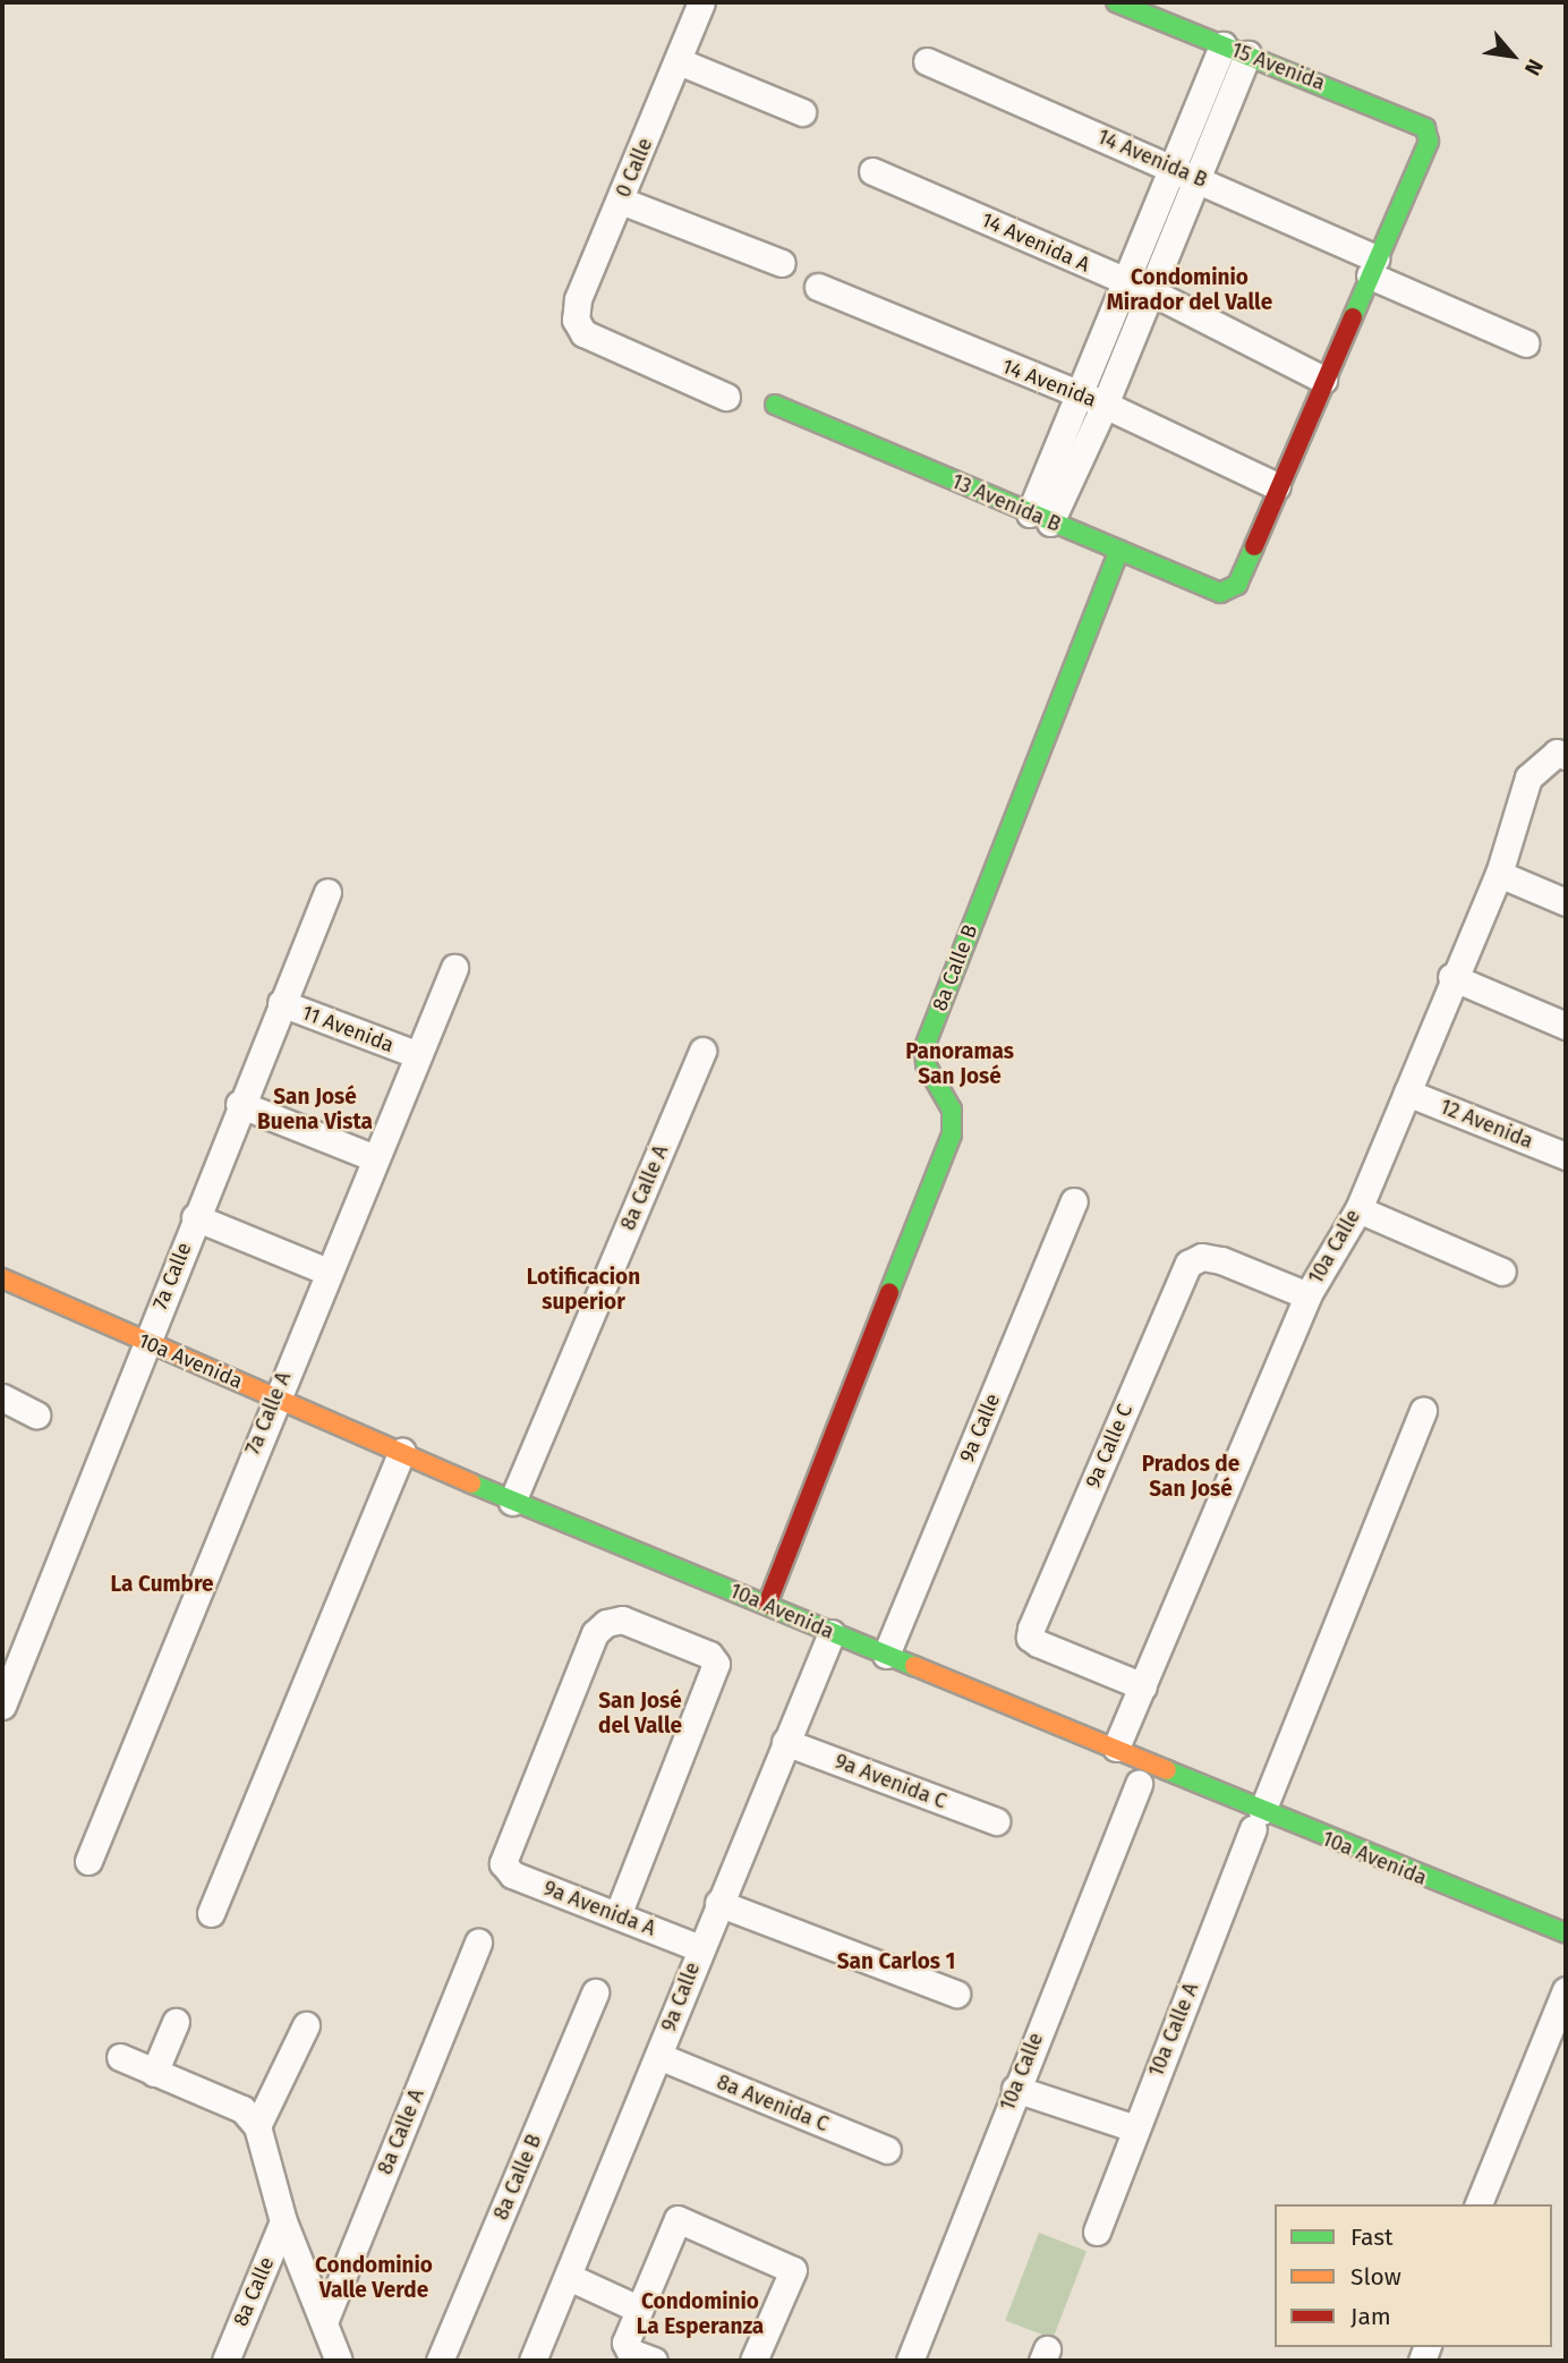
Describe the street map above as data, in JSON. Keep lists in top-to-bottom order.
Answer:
{
  "streets": {
    "street": [
      "15 Avenida",
      "14 Avenida B",
      "0 Calle",
      "14 Avenida A",
      "14 Avenida",
      "13 Avenida B",
      "8a Calle B",
      "11 Avenida",
      "12 Avenida",
      "8a Calle A",
      "10a Calle",
      "7a Calle",
      "10a Avenida",
      "7a Calle A",
      "9a Calle",
      "9a Calle C",
      "9a Avenida C",
      "9a Avenida A",
      "10a Calle A",
      "8a Avenida C",
      "8a Calle"
    ]
  },
  "crossings": [
    ["15 Avenida", "14 Avenida B"],
    ["14 Avenida", "13 Avenida B"],
    ["13 Avenida B", "8a Calle B"],
    ["8a Calle B", "10a Avenida"],
    ["11 Avenida", "7a Calle"],
    ["11 Avenida", "7a Calle A"],
    ["12 Avenida", "10a Calle"],
    ["8a Calle A", "10a Avenida"],
    ["10a Calle", "10a Avenida"],
    ["10a Calle", "9a Calle C"],
    ["7a Calle", "10a Avenida"],
    ["10a Avenida", "7a Calle A"],
    ["10a Avenida", "9a Calle"],
    ["10a Avenida", "10a Calle A"],
    ["9a Calle", "9a Avenida C"],
    ["9a Calle", "9a Avenida A"],
    ["9a Calle", "8a Avenida C"]
  ],
  "districts": [
    "Condominio Mirador del Valle",
    "Panoramas San José",
    "San José Buena Vista",
    "Lotificacion superior",
    "Prados de San José",
    "La Cumbre",
    "San José del Valle",
    "San Carlos 1",
    "Condominio Valle Verde",
    "Condominio La Esperanza"
  ],
  "legend": ["Fast", "Slow", "Jam"],
  "north": "bottom right"
}
